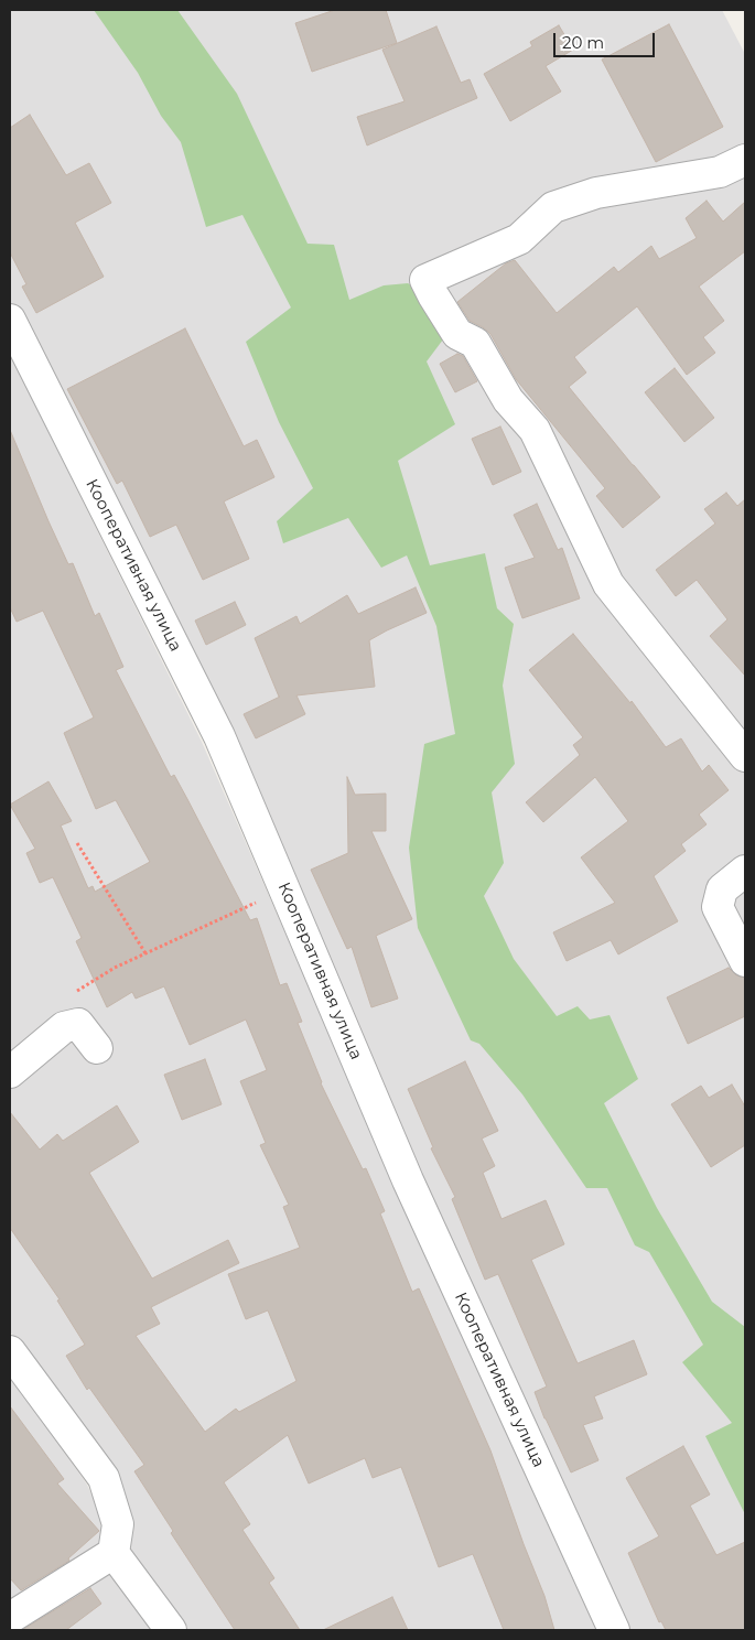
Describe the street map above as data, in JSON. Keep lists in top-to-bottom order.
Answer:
{
  "streets": {
    "street": ["Кооперативная улица"]
  },
  "scale_bar": "20 m"
}
